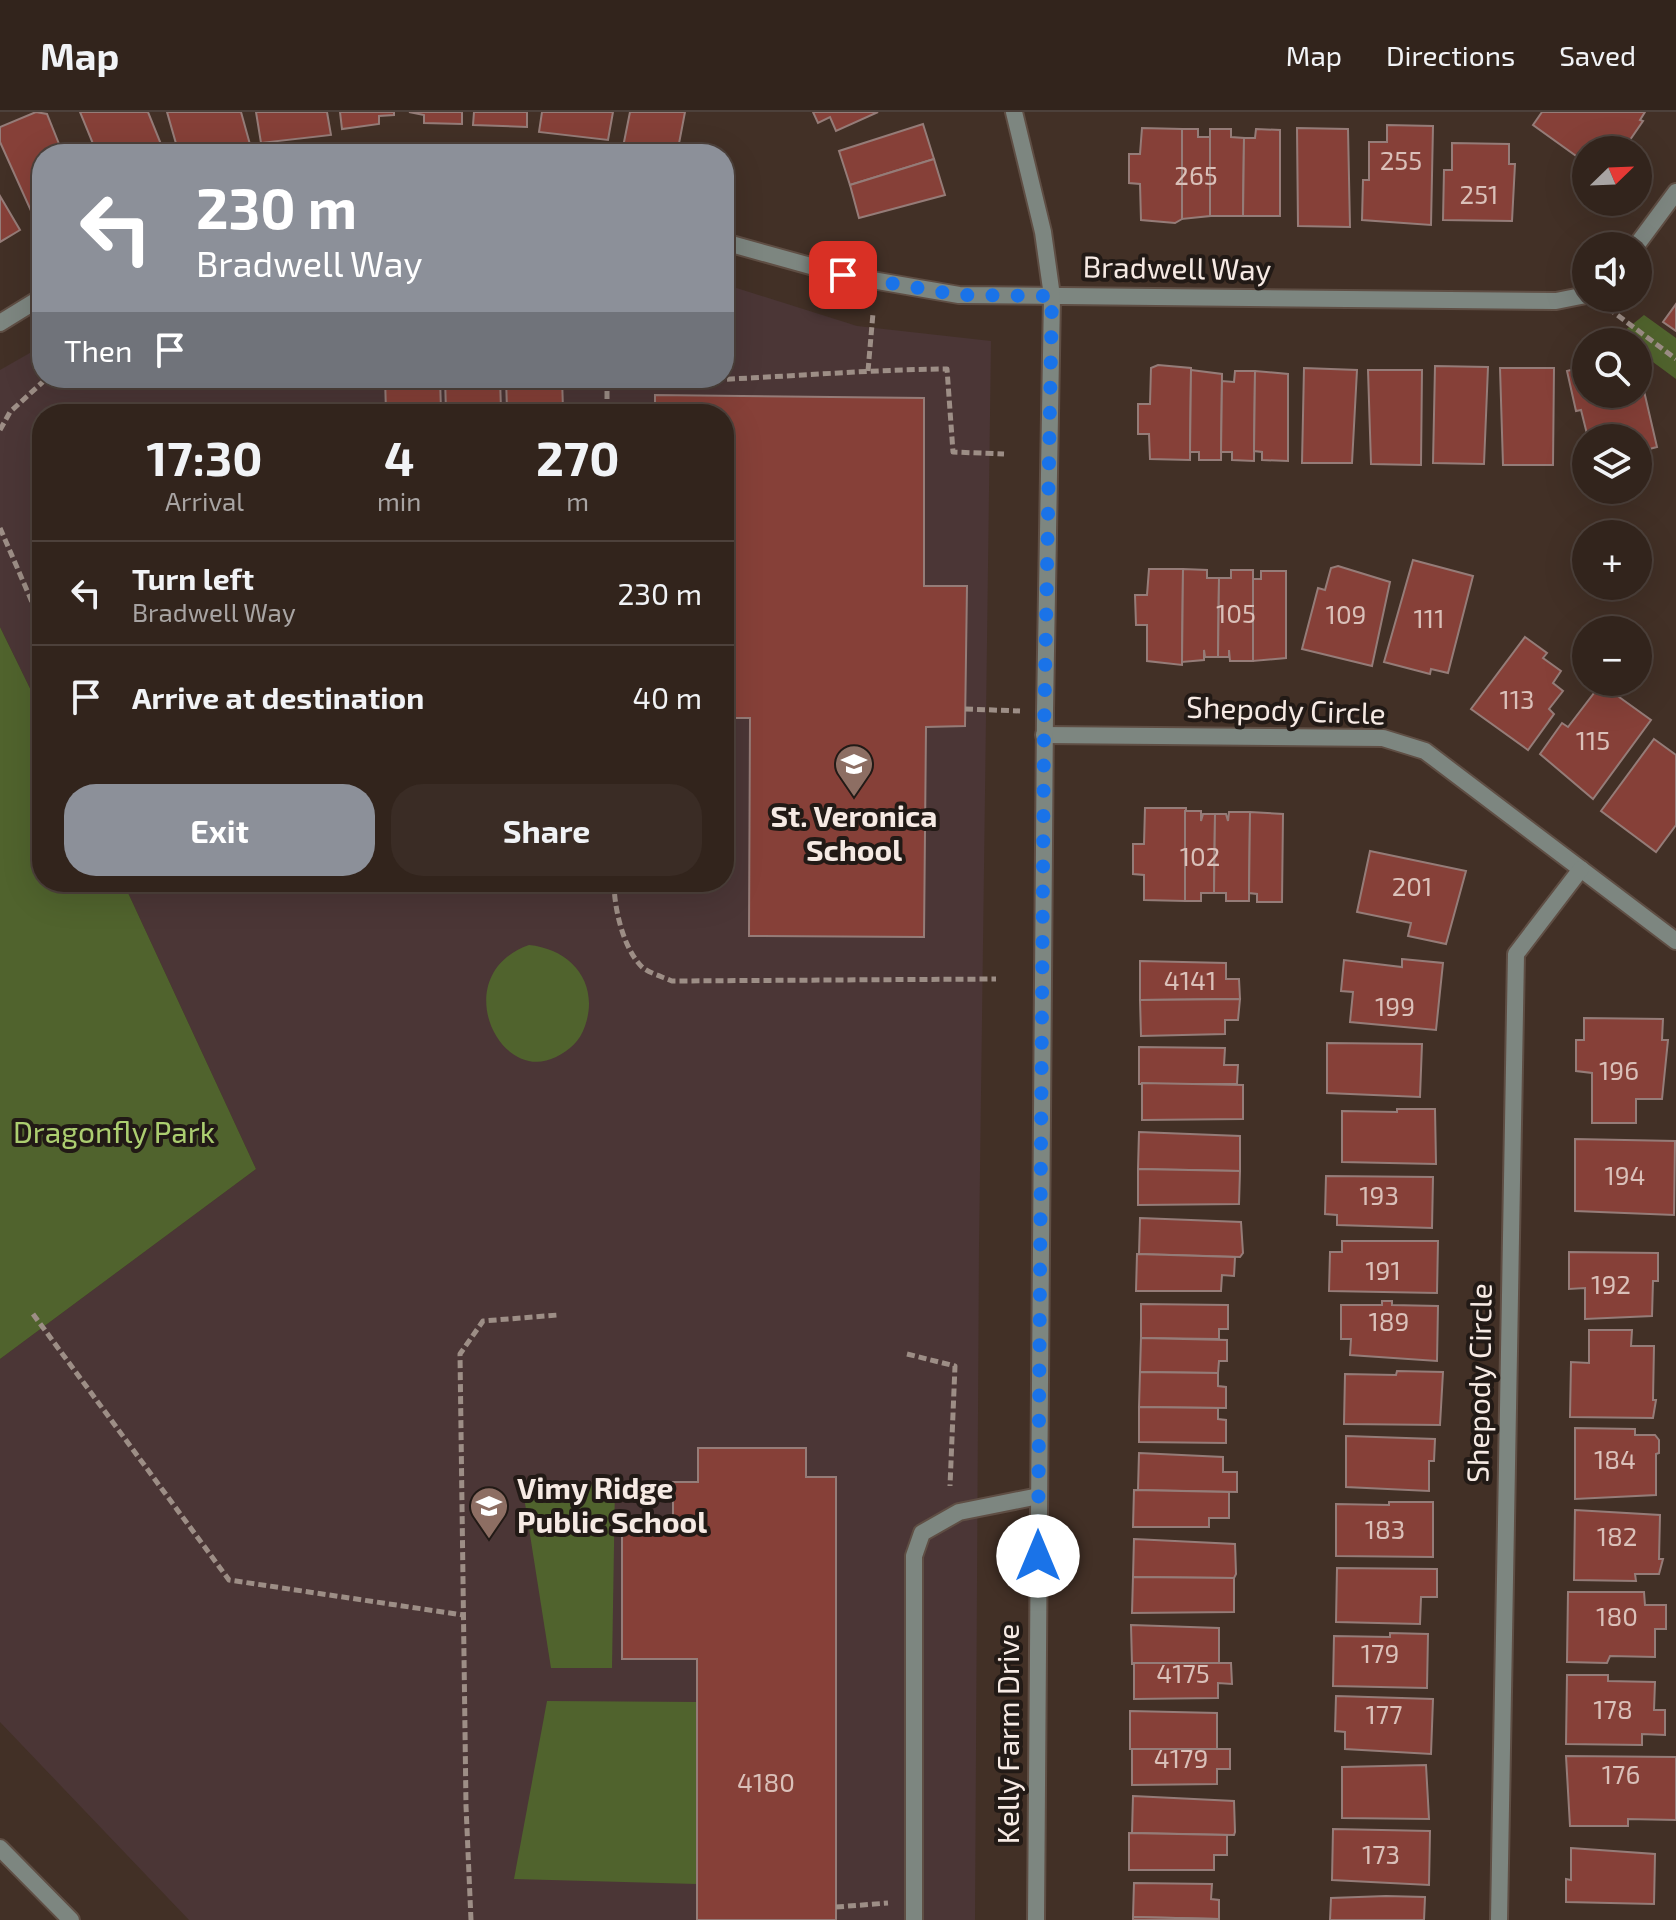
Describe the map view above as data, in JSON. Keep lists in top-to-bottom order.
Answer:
{
  "streets": {
    "street": ["Bradwell Way", "Shepody Circle", "Kelly Farm Drive"]
  },
  "crossings": [
    ["Bradwell Way", "Kelly Farm Drive"],
    ["Shepody Circle", "Kelly Farm Drive"]
  ],
  "parks": ["Dragonfly Park"],
  "places": {
    "school or university": ["St. Veronica School", "Vimy Ridge Public School"]
  },
  "house_numbers": [
    "255",
    "265",
    "251",
    "105",
    "109",
    "111",
    "113",
    "115",
    "102",
    "201",
    "4141",
    "199",
    "196",
    "194",
    "193",
    "191",
    "192",
    "189",
    "184",
    "183",
    "182",
    "180",
    "179",
    "4175",
    "178",
    "177",
    "4179",
    "176",
    "4180",
    "173"
  ],
  "north": "top right",
  "page": {
    "header": "Map",
    "nav": ["Map", "Directions", "Saved"],
    "map_buttons": ["+", "−"],
    "turn": ["230 m", "Bradwell Way"],
    "then": "Then",
    "eta": [
      "17:30",
      "Arrival",
      "4",
      "min",
      "270",
      "m"
    ],
    "list": [
      {
        "name": "Turn left",
        "note": "Bradwell Way",
        "value": "230 m"
      },
      {
        "name": "Arrive at destination",
        "value": "40 m"
      }
    ],
    "buttons": ["Exit", "Share"]
  }
}
